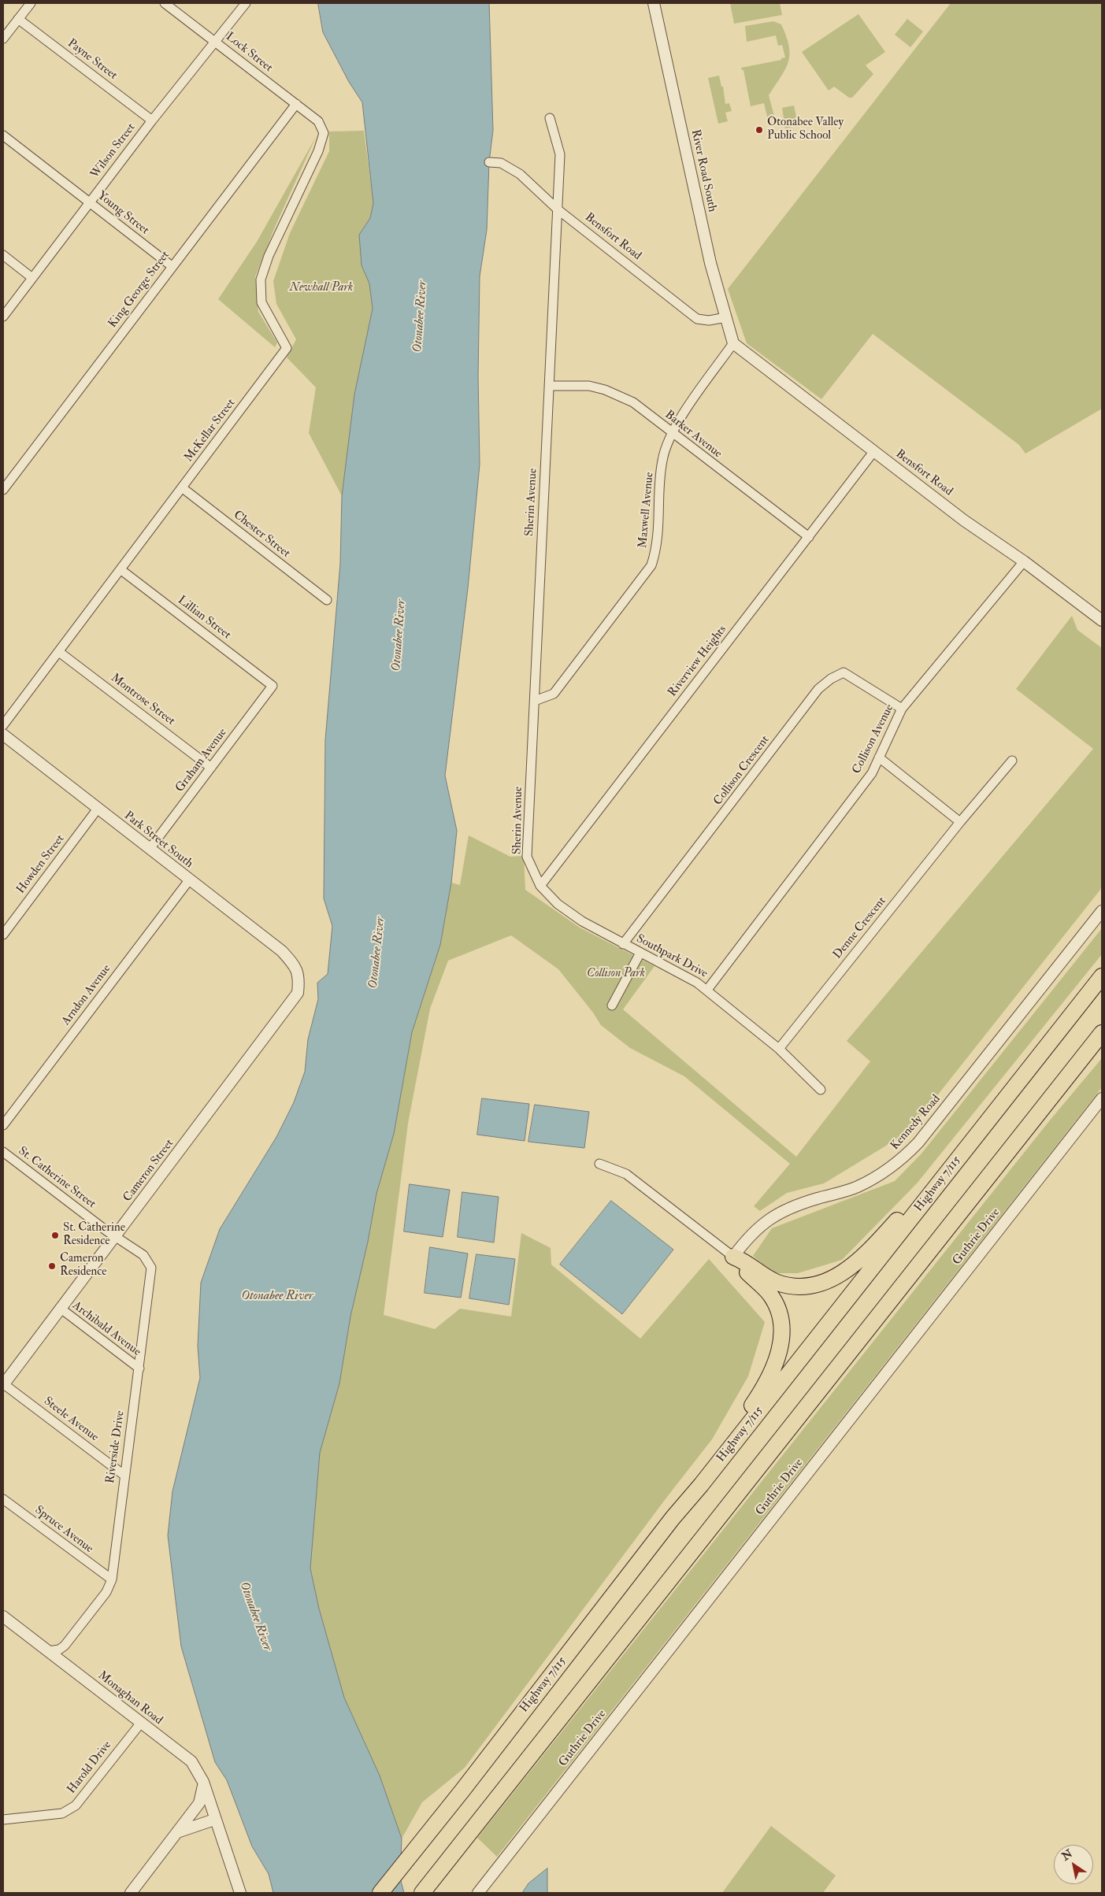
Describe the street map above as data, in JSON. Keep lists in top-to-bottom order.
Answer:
{
  "streets": {
    "highway": ["Highway 7/115"],
    "street": [
      "Lock Street",
      "Payne Street",
      "Wilson Street",
      "River Road South",
      "Young Street",
      "Bensfort Road",
      "King George Street",
      "McKellar Street",
      "Barker Avenue",
      "Sherin Avenue",
      "Maxwell Avenue",
      "Chester Street",
      "Lillian Street",
      "Riverview Heights",
      "Montrose Street",
      "Collison Avenue",
      "Graham Avenue",
      "Collison Crescent",
      "Park Street South",
      "Howden Street",
      "Denne Crescent",
      "Southpark Drive",
      "Arndon Avenue",
      "Kennedy Road",
      "Cameron Street",
      "St. Catherine Street",
      "Guthrie Drive",
      "Archibald Avenue",
      "Steele Avenue",
      "Riverside Drive",
      "Spruce Avenue",
      "Monaghan Road",
      "Harold Drive"
    ]
  },
  "crossings": [
    ["Lock Street", "Wilson Street"],
    ["Lock Street", "King George Street"],
    ["Lock Street", "McKellar Street"],
    ["Payne Street", "Wilson Street"],
    ["Wilson Street", "Young Street"],
    ["River Road South", "Bensfort Road"],
    ["River Road South", "Maxwell Avenue"],
    ["Young Street", "King George Street"],
    ["Bensfort Road", "Sherin Avenue"],
    ["Bensfort Road", "Maxwell Avenue"],
    ["Bensfort Road", "Riverview Heights"],
    ["Bensfort Road", "Collison Avenue"],
    ["McKellar Street", "Chester Street"],
    ["McKellar Street", "Lillian Street"],
    ["McKellar Street", "Montrose Street"],
    ["Barker Avenue", "Sherin Avenue"],
    ["Barker Avenue", "Maxwell Avenue"],
    ["Barker Avenue", "Riverview Heights"],
    ["Sherin Avenue", "Maxwell Avenue"],
    ["Sherin Avenue", "Riverview Heights"],
    ["Sherin Avenue", "Southpark Drive"],
    ["Lillian Street", "Graham Avenue"],
    ["Riverview Heights", "Southpark Drive"],
    ["Montrose Street", "Graham Avenue"],
    ["Collison Avenue", "Collison Crescent"],
    ["Collison Avenue", "Southpark Drive"],
    ["Graham Avenue", "Park Street South"],
    ["Collison Crescent", "Southpark Drive"],
    ["Park Street South", "Howden Street"],
    ["Park Street South", "Arndon Avenue"],
    ["Park Street South", "Cameron Street"],
    ["Denne Crescent", "Southpark Drive"],
    ["Cameron Street", "St. Catherine Street"],
    ["Cameron Street", "Archibald Avenue"],
    ["Cameron Street", "Steele Avenue"],
    ["Cameron Street", "Riverside Drive"],
    ["St. Catherine Street", "Riverside Drive"],
    ["Archibald Avenue", "Riverside Drive"],
    ["Steele Avenue", "Riverside Drive"],
    ["Riverside Drive", "Spruce Avenue"],
    ["Riverside Drive", "Monaghan Road"],
    ["Monaghan Road", "Harold Drive"]
  ],
  "water": ["Otonabee River"],
  "parks": ["Newhall Park", "Collison Park"],
  "places": ["Otonabee Valley Public School", "St. Catherine Residence", "Cameron Residence"],
  "north": "top left"
}
